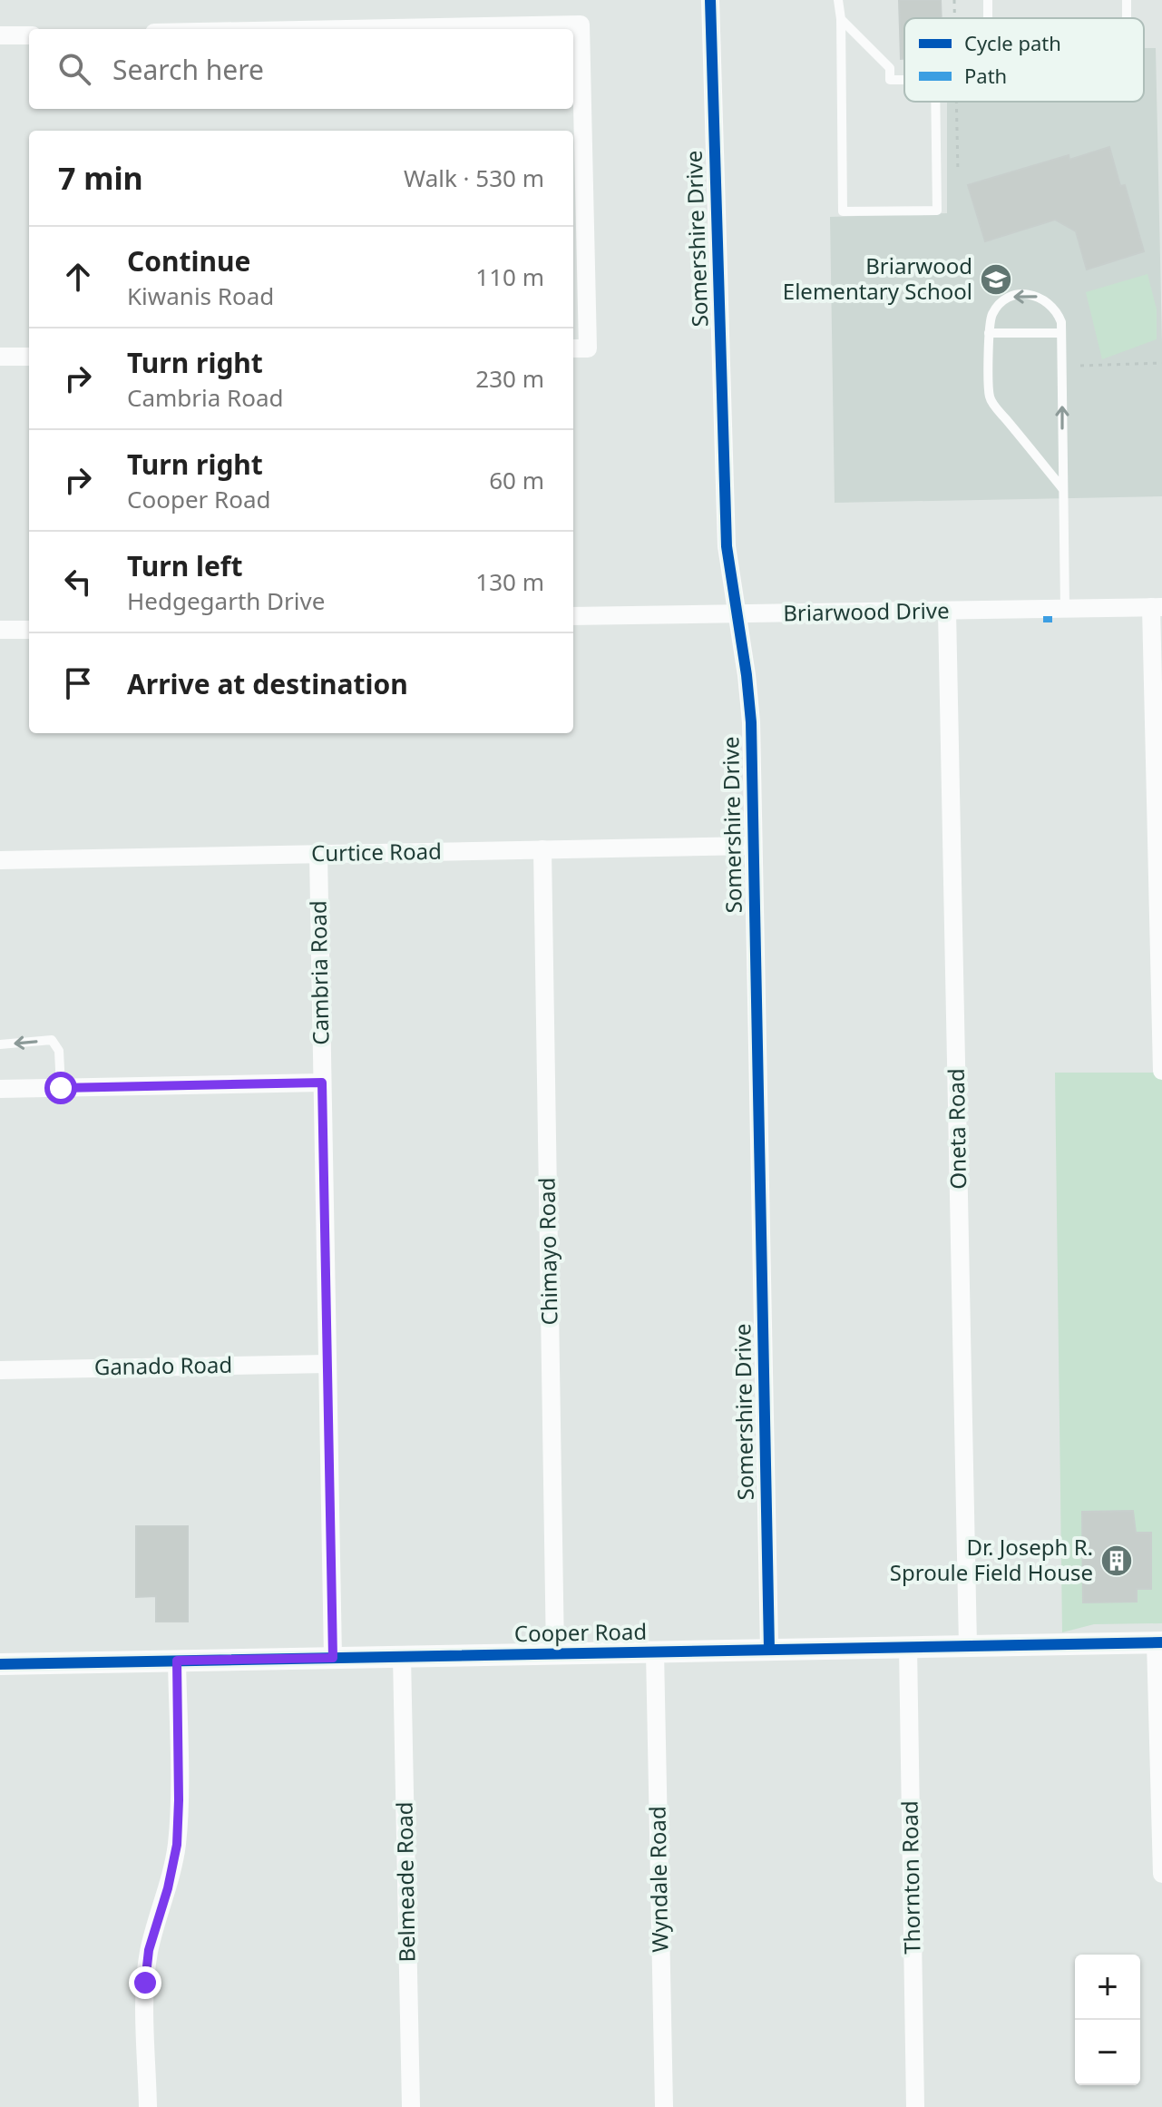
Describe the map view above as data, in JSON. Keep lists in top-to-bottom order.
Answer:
{
  "streets": {
    "street": [
      "Somershire Drive",
      "Briarwood Drive",
      "Curtice Road",
      "Cambria Road",
      "Oneta Road",
      "Chimayo Road",
      "Ganado Road",
      "Cooper Road",
      "Thornton Road",
      "Wyndale Road",
      "Belmeade Road"
    ]
  },
  "crossings": [
    ["Somershire Drive", "Briarwood Drive"],
    ["Somershire Drive", "Curtice Road"],
    ["Somershire Drive", "Cooper Road"],
    ["Briarwood Drive", "Oneta Road"],
    ["Curtice Road", "Cambria Road"],
    ["Curtice Road", "Chimayo Road"],
    ["Cambria Road", "Ganado Road"],
    ["Cambria Road", "Cooper Road"],
    ["Oneta Road", "Cooper Road"],
    ["Chimayo Road", "Cooper Road"],
    ["Cooper Road", "Thornton Road"],
    ["Cooper Road", "Wyndale Road"],
    ["Cooper Road", "Belmeade Road"]
  ],
  "places": {
    "school or university": ["Briarwood Elementary School"],
    "building": ["Dr. Joseph R. Sproule Field House"]
  },
  "legend": ["Cycle path", "Path"],
  "page": {
    "search": "Search here",
    "heading": ["7 min", "Walk · 530 m"],
    "list": [
      ["Continue", "Kiwanis Road", "110 m"],
      ["Turn right", "Cambria Road", "230 m"],
      ["Turn right", "Cooper Road", "60 m"],
      ["Turn left", "Hedgegarth Drive", "130 m"],
      "Arrive at destination"
    ],
    "map_buttons": ["+", "−"]
  }
}
